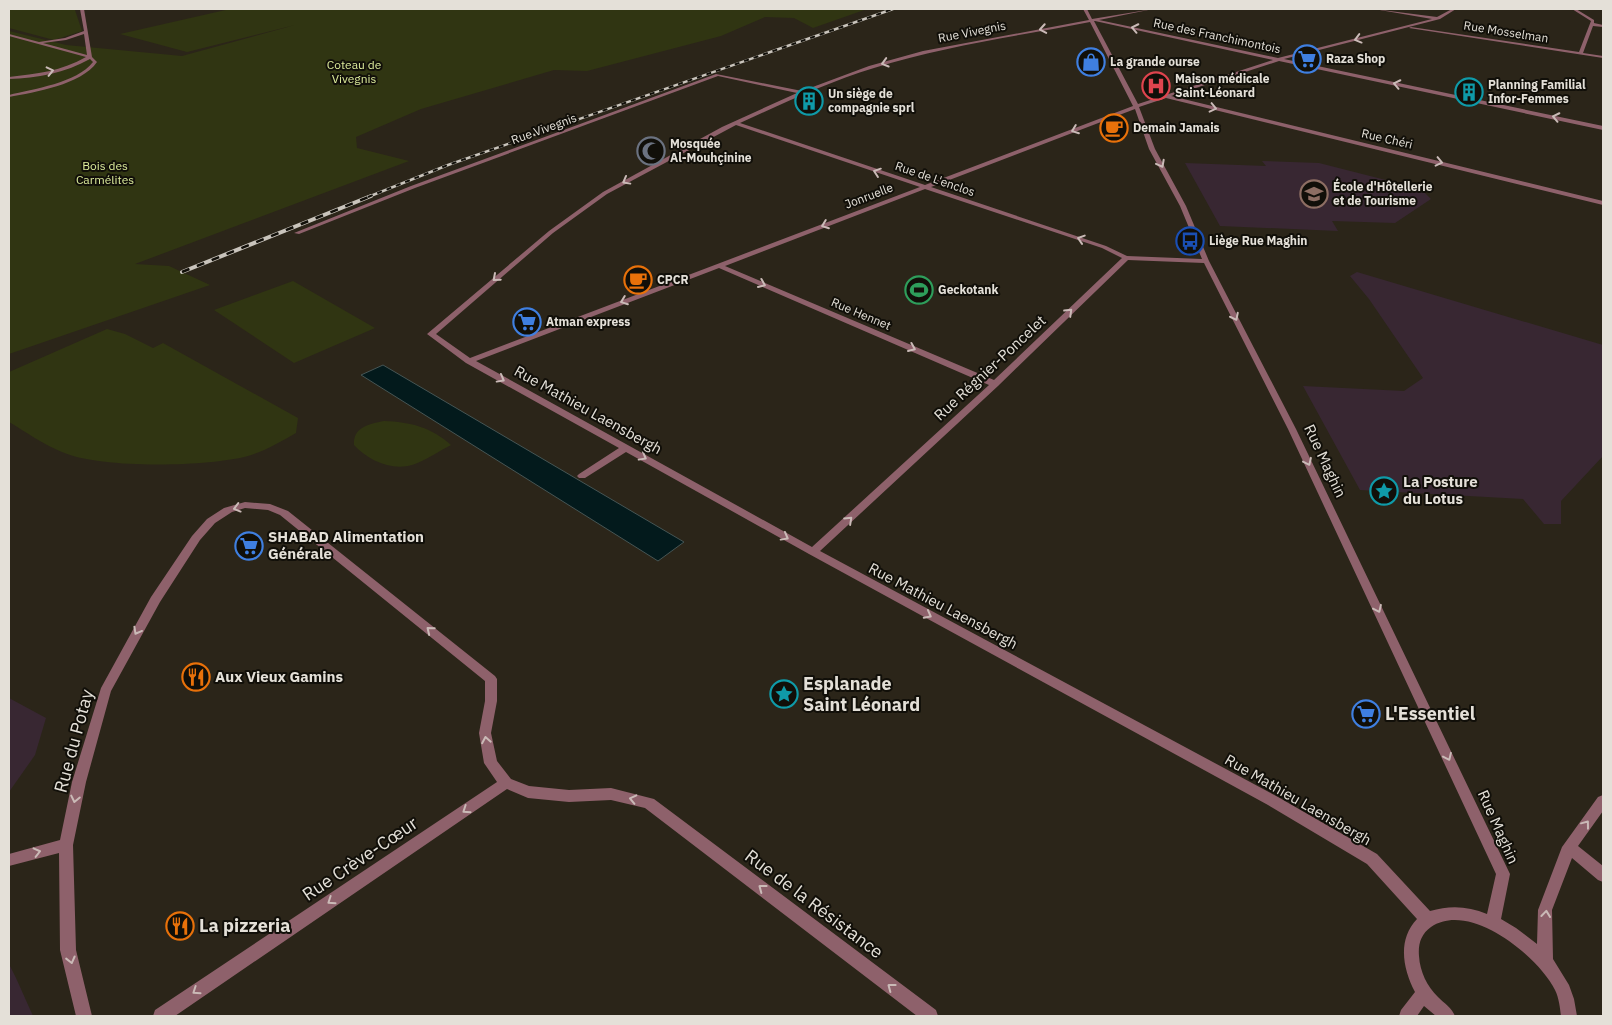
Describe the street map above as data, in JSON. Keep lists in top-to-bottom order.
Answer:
{
  "streets": {
    "street": [
      "Rue Vivegnis",
      "Rue Mosselman",
      "Rue des Franchimontois",
      "Rue Chéri",
      "Rue de L'enclos",
      "Jonruelle",
      "Rue Hennet",
      "Rue Régnier-Poncelet",
      "Rue Mathieu Laensbergh",
      "Rue Maghin",
      "Rue du Potay",
      "Rue Crève-Cœur",
      "Rue de la Résistance"
    ]
  },
  "crossings": [
    ["Rue Vivegnis", "Rue des Franchimontois"],
    ["Rue Vivegnis", "Rue de L'enclos"],
    ["Rue Vivegnis", "Rue Mathieu Laensbergh"],
    ["Rue Vivegnis", "Rue Maghin"],
    ["Rue Mosselman", "Jonruelle"],
    ["Rue des Franchimontois", "Jonruelle"],
    ["Rue des Franchimontois", "Rue Maghin"],
    ["Rue Chéri", "Jonruelle"],
    ["Rue de L'enclos", "Jonruelle"],
    ["Rue de L'enclos", "Rue Régnier-Poncelet"],
    ["Jonruelle", "Rue Hennet"],
    ["Jonruelle", "Rue Mathieu Laensbergh"],
    ["Jonruelle", "Rue Maghin"],
    ["Rue Hennet", "Rue Régnier-Poncelet"],
    ["Rue Régnier-Poncelet", "Rue Mathieu Laensbergh"],
    ["Rue du Potay", "Rue Crève-Cœur"],
    ["Rue du Potay", "Rue de la Résistance"],
    ["Rue Crève-Cœur", "Rue de la Résistance"]
  ],
  "one_way": [
    "Rue des Franchimontois",
    "Rue Chéri",
    "Rue de L'enclos",
    "Jonruelle",
    "Rue Hennet",
    "Rue Régnier-Poncelet",
    "Rue Mathieu Laensbergh",
    "Rue Maghin",
    "Rue Crève-Cœur",
    "Rue de la Résistance"
  ],
  "parks": ["Coteau de Vivegnis", "Bois des Carmélites"],
  "places": {
    "supermarket": [
      "Raza Shop",
      "Atman express",
      "SHABAD Alimentation Générale",
      "L'Essentiel"
    ],
    "shop": ["La grande ourse"],
    "hospital": ["Maison médicale Saint-Léonard"],
    "building": ["Planning Familial Infor-Femmes", "Un siège de compagnie sprl"],
    "cafe": ["Demain Jamais", "CPCR"],
    "mosque": ["Mosquée Al-Mouhçinine"],
    "school or university": ["École d'Hôtellerie et de Tourisme"],
    "bus stop": ["Liège Rue Maghin"],
    "sports": ["Geckotank"],
    "place": ["La Posture du Lotus", "Esplanade Saint Léonard"],
    "restaurant": ["Aux Vieux Gamins", "La pizzeria"]
  }
}
